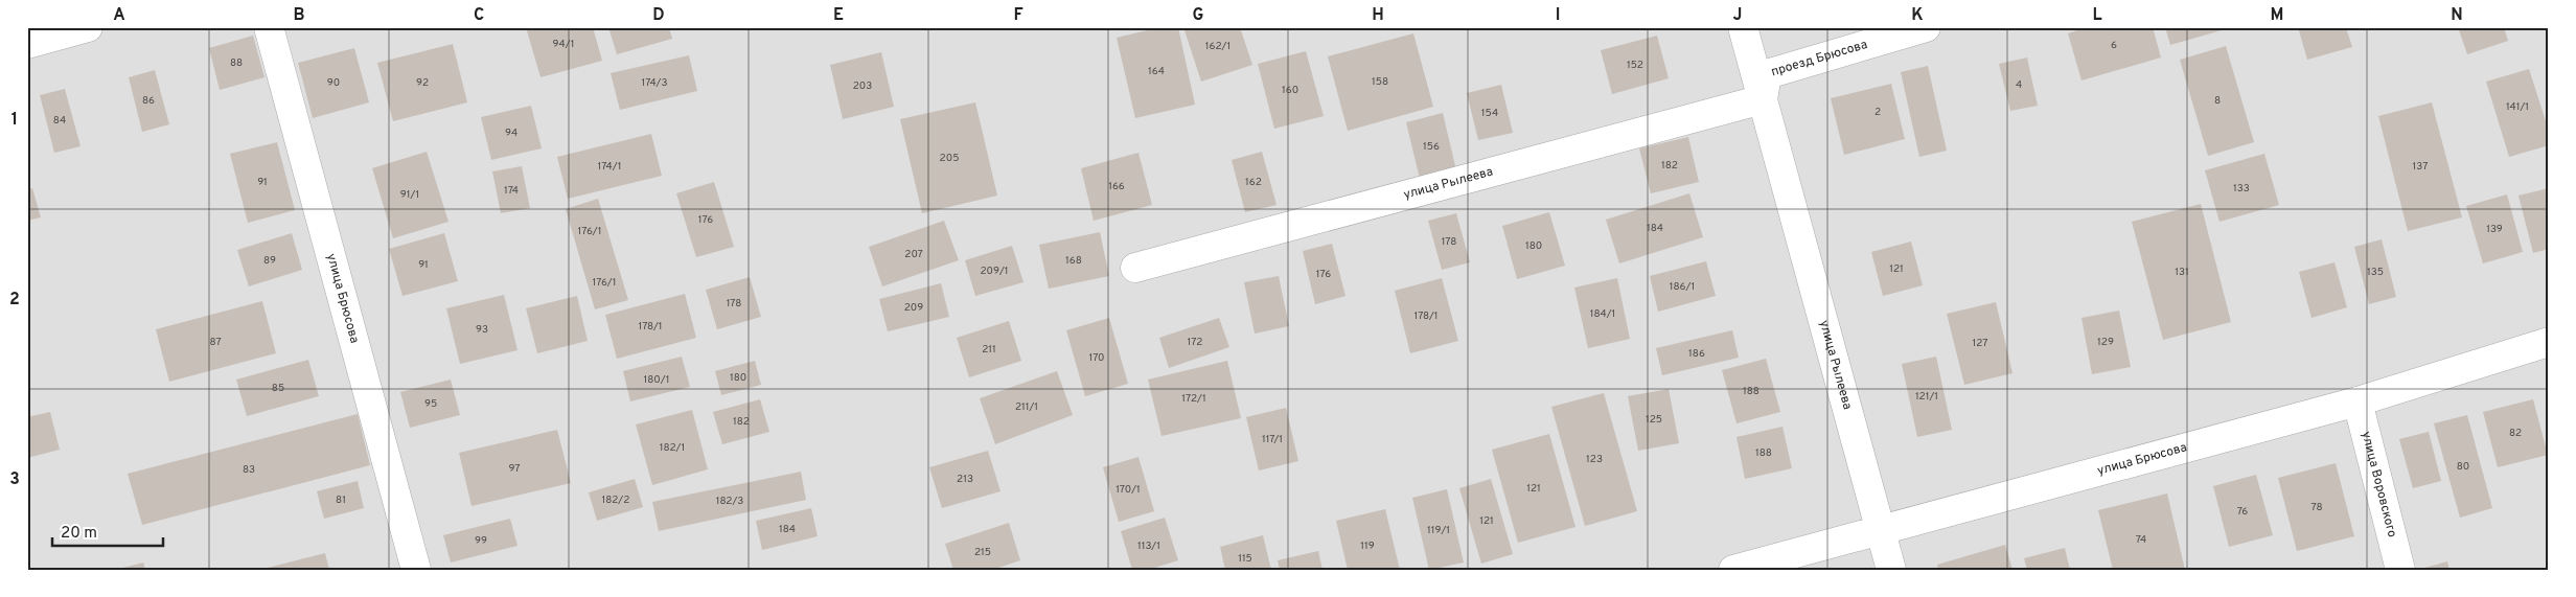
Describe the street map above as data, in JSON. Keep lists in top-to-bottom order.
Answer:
{
  "streets": {
    "street": [
      "проезд Брюсова",
      "улица Рылеева",
      "улица Брюсова",
      "улица Воровского"
    ]
  },
  "crossings": [
    ["проезд Брюсова", "улица Рылеева"],
    ["улица Рылеева", "улица Брюсова"],
    ["улица Брюсова", "улица Воровского"]
  ],
  "house_numbers": [
    "94/1",
    "6",
    "162/1",
    "88",
    "152",
    "164",
    "158",
    "90",
    "92",
    "174/3",
    "4",
    "203",
    "160",
    "86",
    "8",
    "141/1",
    "2",
    "154",
    "84",
    "94",
    "156",
    "205",
    "182",
    "174/1",
    "137",
    "91",
    "162",
    "166",
    "133",
    "174",
    "91/1",
    "176",
    "184",
    "139",
    "176/1",
    "178",
    "180",
    "207",
    "89",
    "168",
    "91",
    "121",
    "209/1",
    "131",
    "135",
    "176",
    "176/1",
    "186/1",
    "178",
    "209",
    "184/1",
    "178/1",
    "178/1",
    "93",
    "87",
    "172",
    "129",
    "127",
    "211",
    "186",
    "170",
    "180",
    "180/1",
    "85",
    "188",
    "121/1",
    "172/1",
    "95",
    "211/1",
    "125",
    "182",
    "82",
    "117/1",
    "182/1",
    "188",
    "123",
    "80",
    "97",
    "83",
    "213",
    "121",
    "170/1",
    "81",
    "182/2",
    "182/3",
    "78",
    "76",
    "121",
    "184",
    "119/1",
    "74",
    "99",
    "113/1",
    "119",
    "215",
    "115"
  ],
  "scale_bar": "20 m",
  "grid": {
    "columns": [
      "A",
      "B",
      "C",
      "D",
      "E",
      "F",
      "G",
      "H",
      "I",
      "J",
      "K",
      "L",
      "M",
      "N"
    ],
    "rows": ["1", "2", "3"]
  }
}
